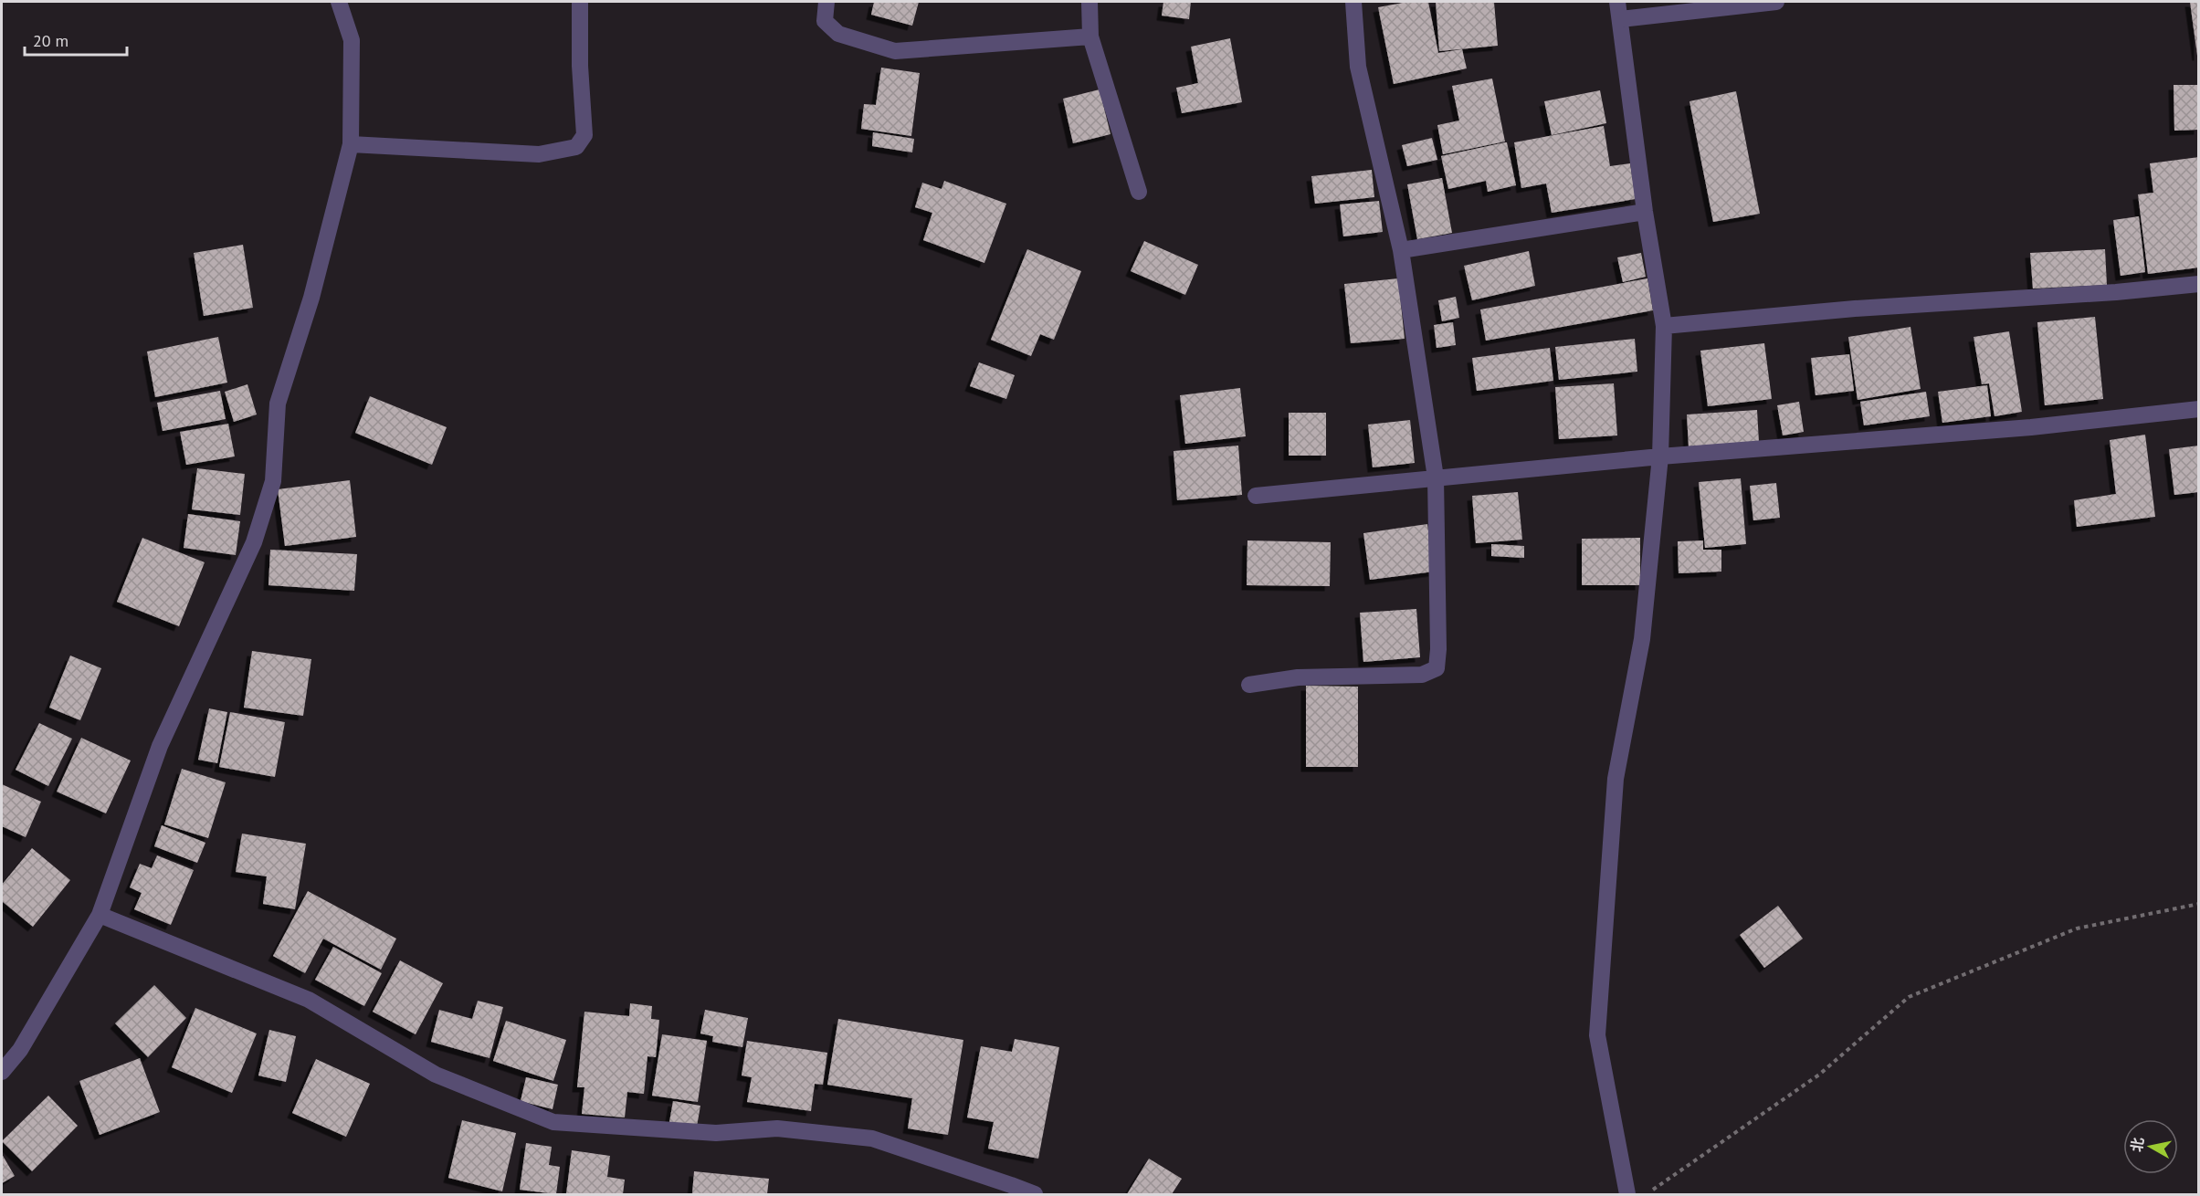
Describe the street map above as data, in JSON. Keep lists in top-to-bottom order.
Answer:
{
  "scale_bar": "20 m",
  "north": "left"
}
